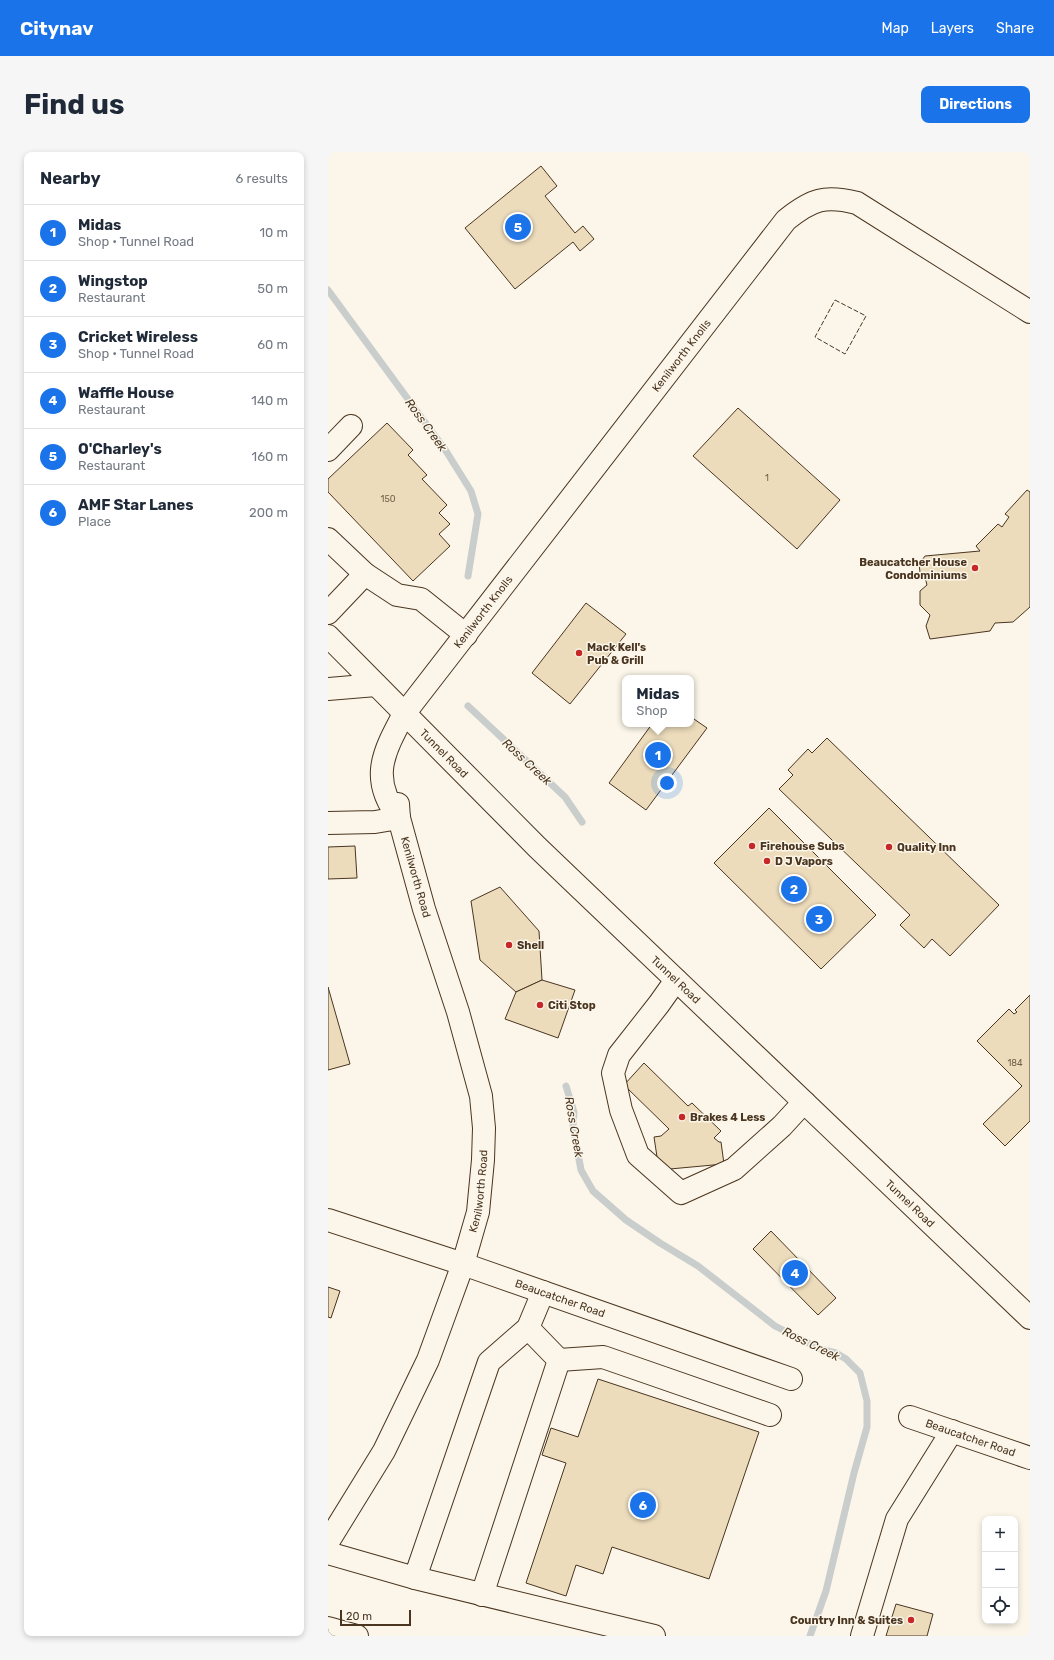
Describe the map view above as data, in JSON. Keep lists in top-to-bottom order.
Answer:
{
  "streets": {
    "street": [
      "Kenilworth Knolls",
      "Tunnel Road",
      "Kenilworth Road",
      "Beaucatcher Road"
    ]
  },
  "crossings": [
    ["Kenilworth Knolls", "Tunnel Road"],
    ["Kenilworth Knolls", "Kenilworth Road"],
    ["Tunnel Road", "Kenilworth Road"],
    ["Kenilworth Road", "Beaucatcher Road"]
  ],
  "water": ["Ross Creek"],
  "places": [
    "Beaucatcher House Condominiums",
    "Mack Kell's Pub & Grill",
    "Firehouse Subs",
    "Quality Inn",
    "D J Vapors",
    "Shell",
    "Citi Stop",
    "Brakes 4 Less",
    "Country Inn & Suites"
  ],
  "house_numbers": ["1", "150", "184"],
  "scale_bar": "20 m",
  "page": {
    "header": "Citynav",
    "nav": ["Map", "Layers", "Share"],
    "buttons": "Directions",
    "title": "Find us",
    "heading": ["Nearby", "6 results"],
    "list": [
      {
        "mark": "1",
        "name": "Midas",
        "note": "Shop · Tunnel Road",
        "value": "10 m"
      },
      {
        "mark": "2",
        "name": "Wingstop",
        "note": "Restaurant",
        "value": "50 m"
      },
      {
        "mark": "3",
        "name": "Cricket Wireless",
        "note": "Shop · Tunnel Road",
        "value": "60 m"
      },
      {
        "mark": "4",
        "name": "Waffle House",
        "note": "Restaurant",
        "value": "140 m"
      },
      {
        "mark": "5",
        "name": "O'Charley's",
        "note": "Restaurant",
        "value": "160 m"
      },
      {
        "mark": "6",
        "name": "AMF Star Lanes",
        "note": "Place",
        "value": "200 m"
      }
    ],
    "pins": [
      "5",
      "1",
      "2",
      "3",
      "4",
      "6"
    ],
    "popup": ["Midas", "Shop"],
    "map_buttons": ["+", "−"],
    "scale": "20 m"
  }
}
